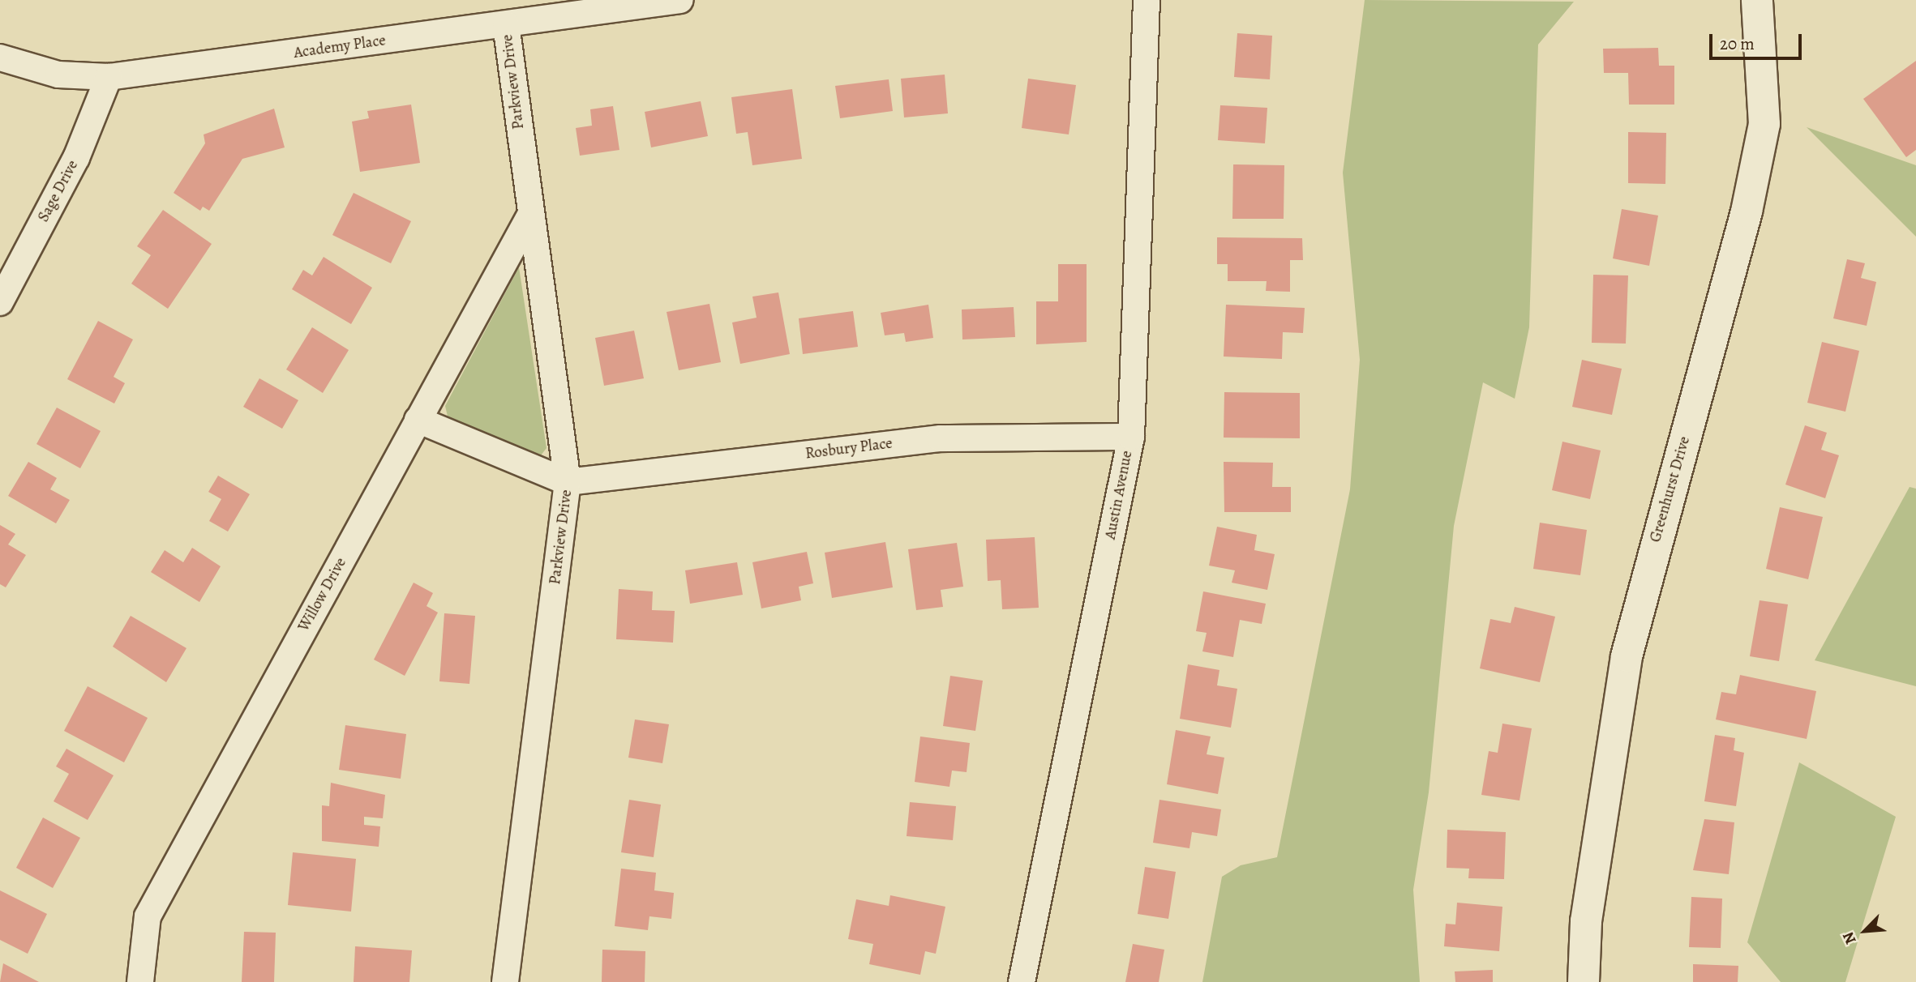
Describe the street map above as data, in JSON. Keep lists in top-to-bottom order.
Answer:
{
  "streets": {
    "street": [
      "Academy Place",
      "Parkview Drive",
      "Sage Drive",
      "Rosbury Place",
      "Greenhurst Drive",
      "Austin Avenue",
      "Willow Drive"
    ]
  },
  "crossings": [
    ["Academy Place", "Parkview Drive"],
    ["Academy Place", "Sage Drive"],
    ["Parkview Drive", "Rosbury Place"],
    ["Parkview Drive", "Willow Drive"],
    ["Rosbury Place", "Austin Avenue"]
  ],
  "scale_bar": "20 m",
  "north": "bottom left"
}
